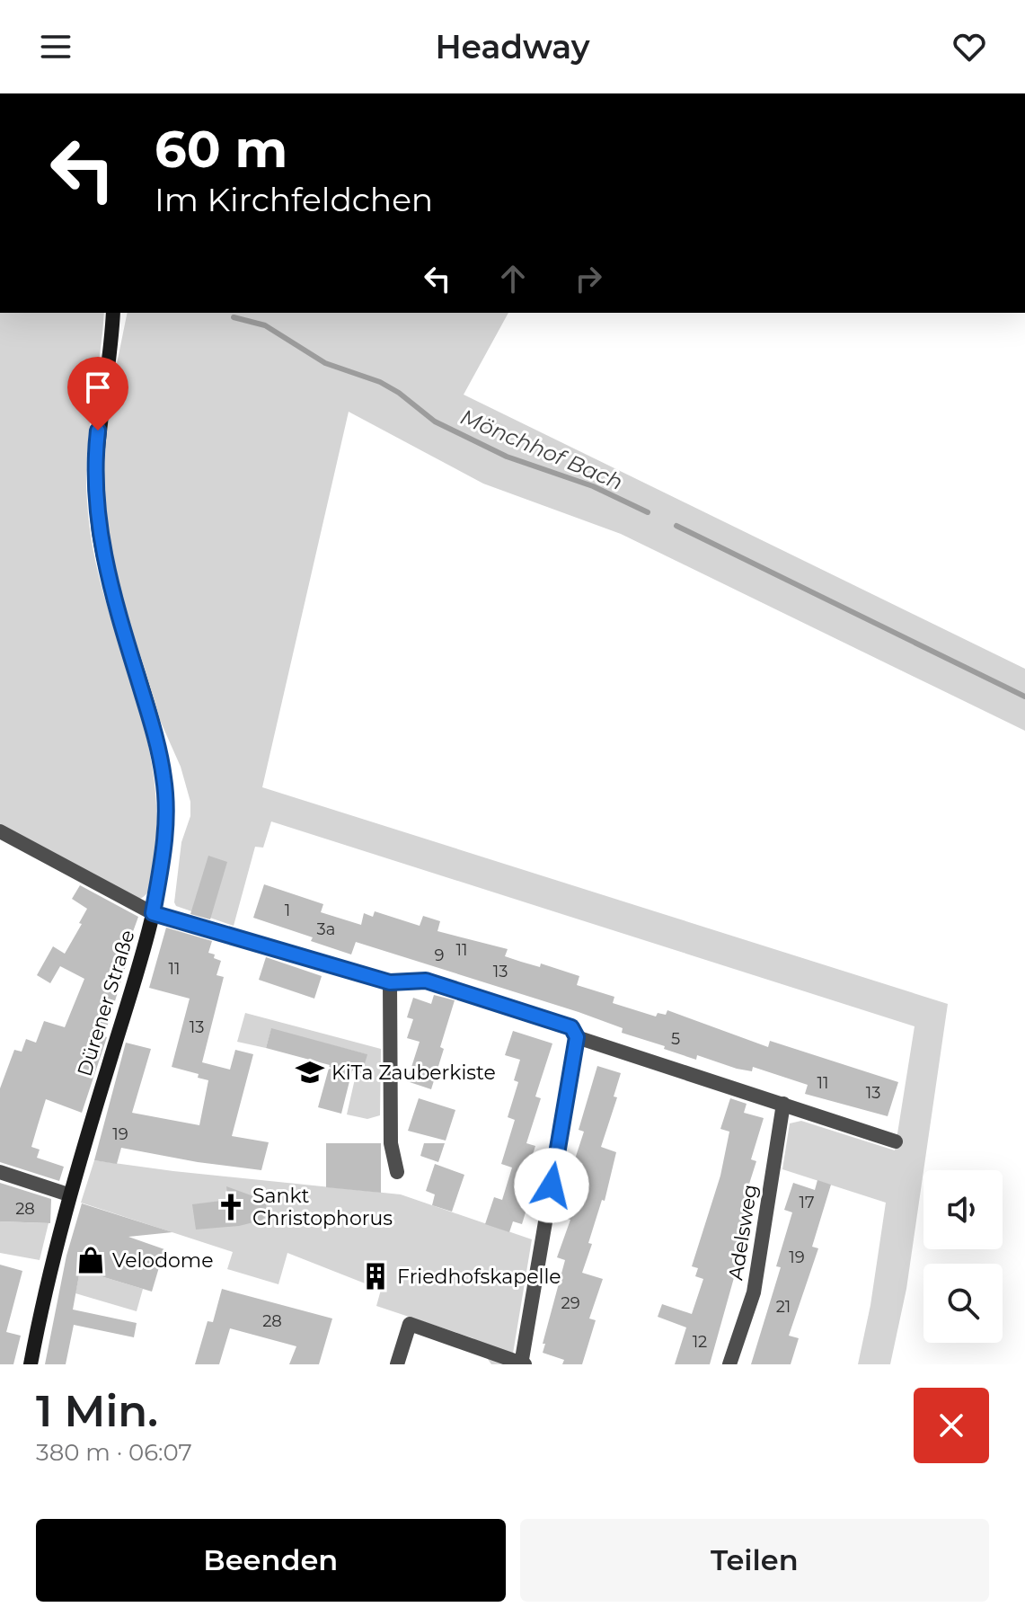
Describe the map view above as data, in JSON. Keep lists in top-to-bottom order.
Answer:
{
  "streets": {
    "street": ["Dürener Straße", "Adelsweg"]
  },
  "water": ["Mönchhof Bach"],
  "places": {
    "school or university": ["KiTa Zauberkiste"],
    "church": ["Sankt Christophorus"],
    "shop": ["Velodome"],
    "building": ["Friedhofskapelle"]
  },
  "house_numbers": [
    "1",
    "3a",
    "11",
    "9",
    "11",
    "13",
    "13",
    "5",
    "11",
    "13",
    "19",
    "17",
    "28",
    "19",
    "29",
    "21",
    "28",
    "12"
  ],
  "page": {
    "header": "Headway",
    "turn": ["60 m", "Im Kirchfeldchen"],
    "heading": ["1 Min.", "380 m · 06:07"],
    "buttons": ["Beenden", "Teilen"]
  }
}
